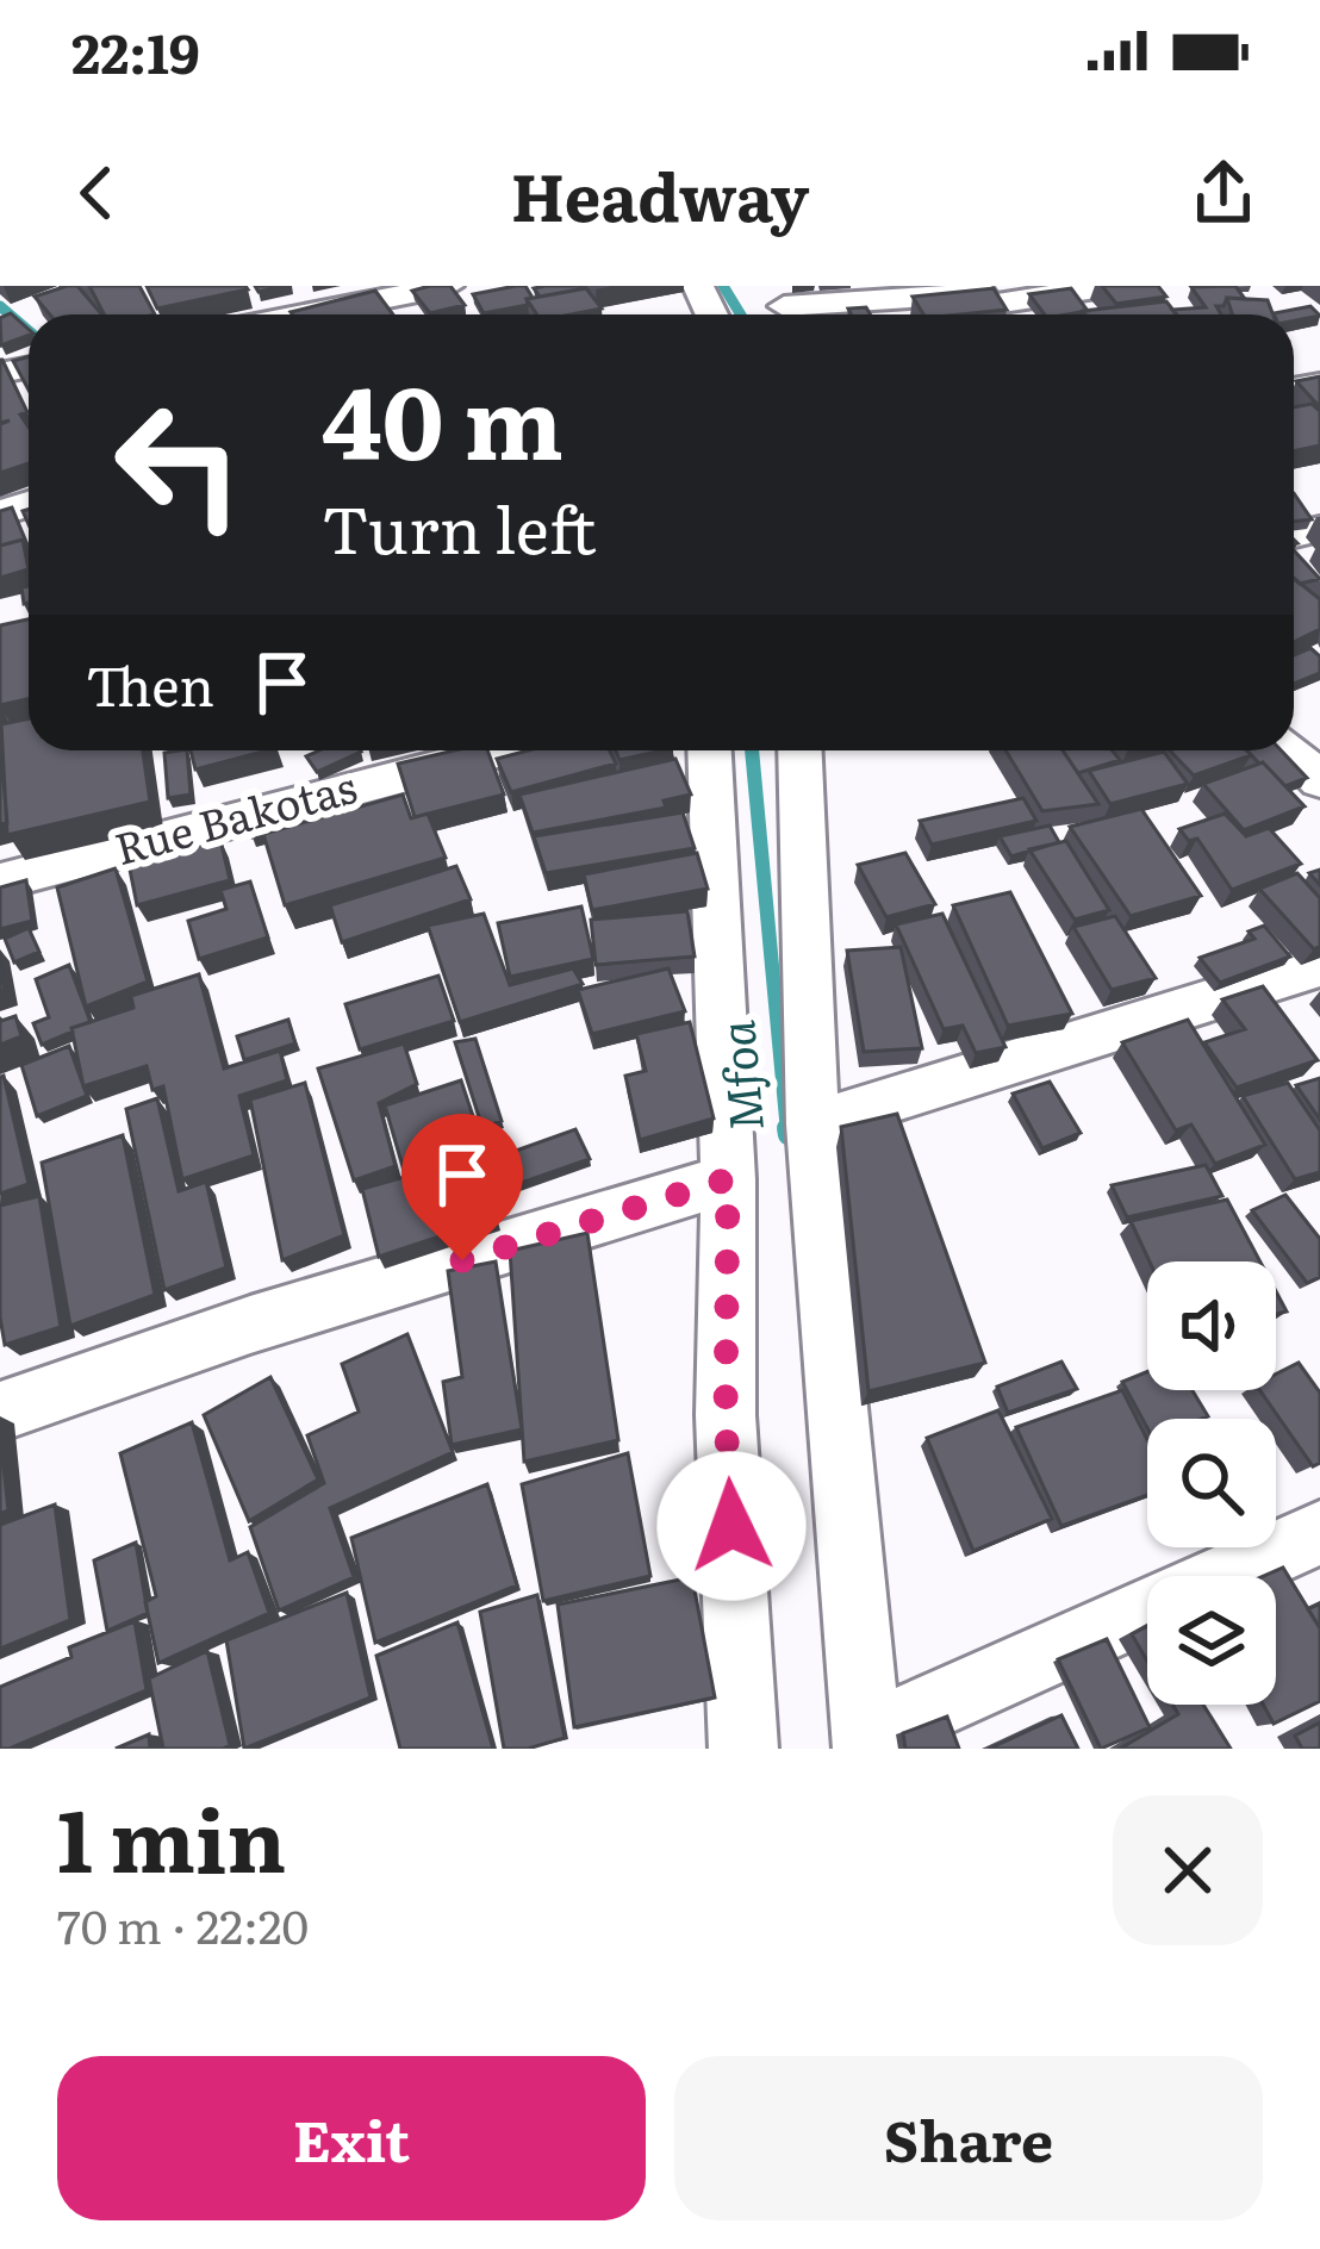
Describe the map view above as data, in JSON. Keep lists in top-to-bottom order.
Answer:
{
  "streets": {
    "street": ["Rue Bakotas"]
  },
  "water": ["Mfoa"],
  "page": {
    "status": "22:19",
    "header": "Headway",
    "turn": ["40 m", "Turn left"],
    "then": "Then",
    "heading": ["1 min", "70 m · 22:20"],
    "buttons": ["Exit", "Share"]
  }
}
